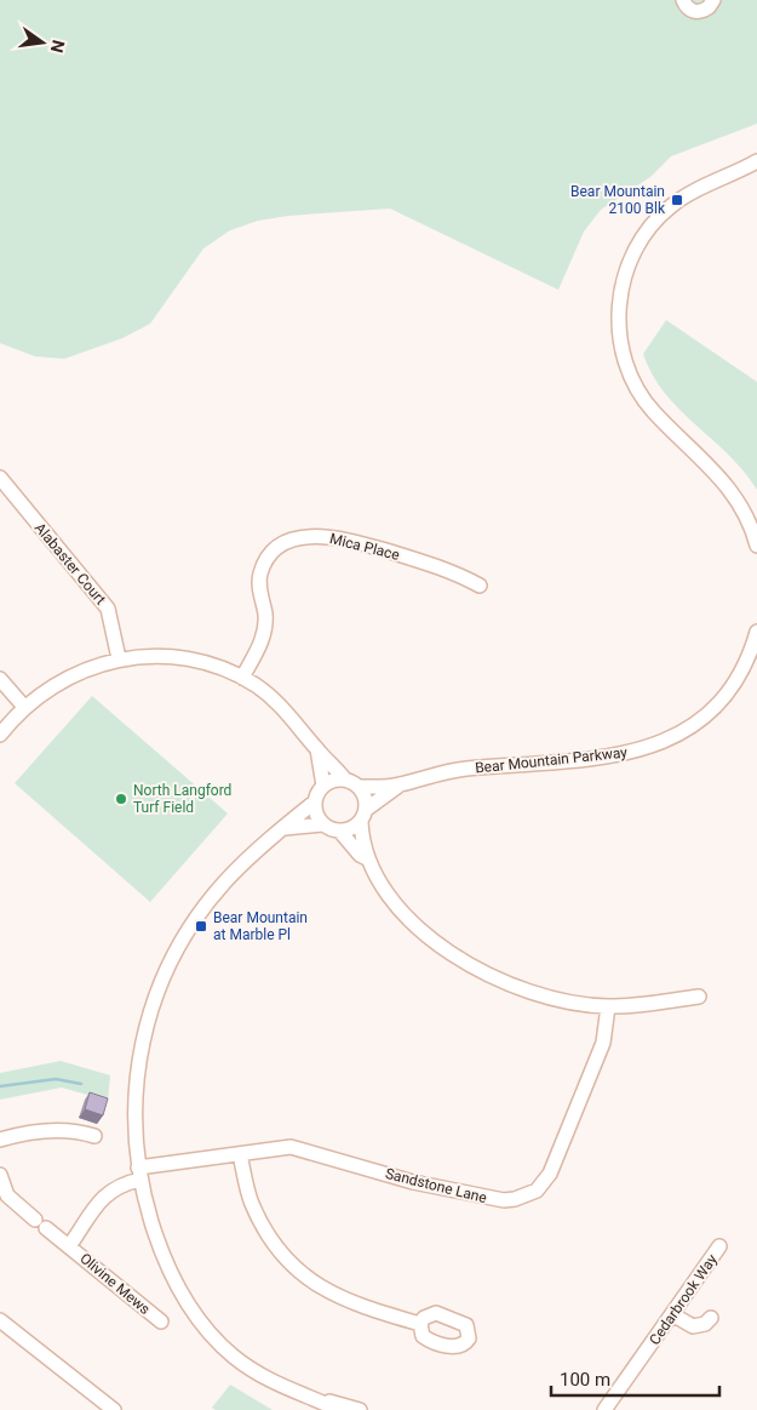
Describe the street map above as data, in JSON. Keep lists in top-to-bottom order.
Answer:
{
  "streets": {
    "street": [
      "Mica Place",
      "Alabaster Court",
      "Bear Mountain Parkway",
      "Sandstone Lane",
      "Olivine Mews",
      "Cedarbrook Way"
    ]
  },
  "crossings": [
    ["Sandstone Lane", "Olivine Mews"]
  ],
  "places": {
    "transit": ["Bear Mountain 2100 Blk", "Bear Mountain at Marble Pl"],
    "other": ["North Langford Turf Field"]
  },
  "scale_bar": "100 m",
  "north": "right"
}
